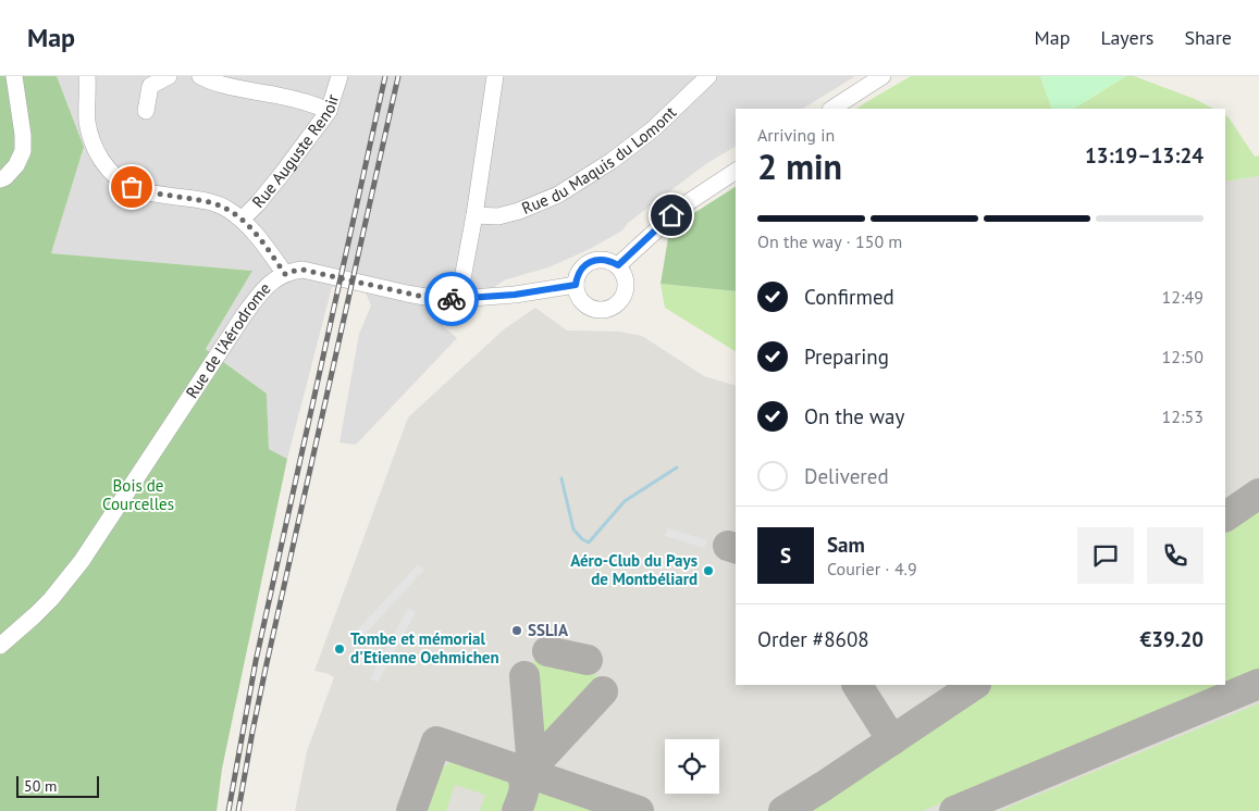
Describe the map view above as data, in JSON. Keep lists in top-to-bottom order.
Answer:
{
  "streets": {
    "street": ["Rue Auguste Renoir", "Rue du Maquis du Lomont", "Rue de l'Aérodrome"]
  },
  "parks": ["Bois de Courcelles"],
  "places": ["Aéro-Club du Pays de Montbéliard", "SSLIA", "Tombe et mémorial d'Etienne Oehmichen"],
  "scale_bar": "50 m",
  "page": {
    "header": "Map",
    "nav": ["Map", "Layers", "Share"],
    "heading": ["2 min", "Arriving in", "13:19–13:24"],
    "panel": [
      "Sam",
      "Courier · 4.9",
      "Order #8608",
      "€39.20"
    ],
    "bar": "On the way · 150 m",
    "list": [
      ["Confirmed", "12:49"],
      ["Preparing", "12:50"],
      ["On the way", "12:53"],
      "Delivered"
    ],
    "round": "S",
    "scale": "50 m"
  }
}
